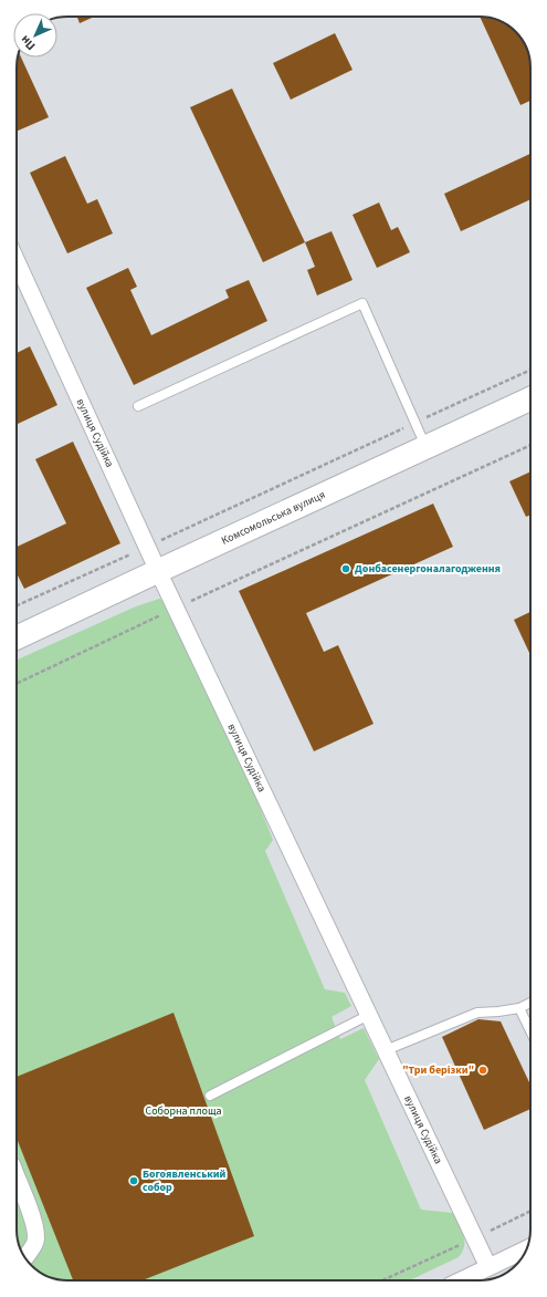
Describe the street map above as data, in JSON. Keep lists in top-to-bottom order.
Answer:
{
  "streets": {
    "street": ["вулиця Судійка", "Комсомольська вулиця"]
  },
  "crossings": [
    ["вулиця Судійка", "Комсомольська вулиця"]
  ],
  "parks": ["Соборна площа"],
  "places": ["Донбасенергоналагодження", "\"Три берізки\"", "Богоявленський собор"],
  "north": "bottom left"
}
